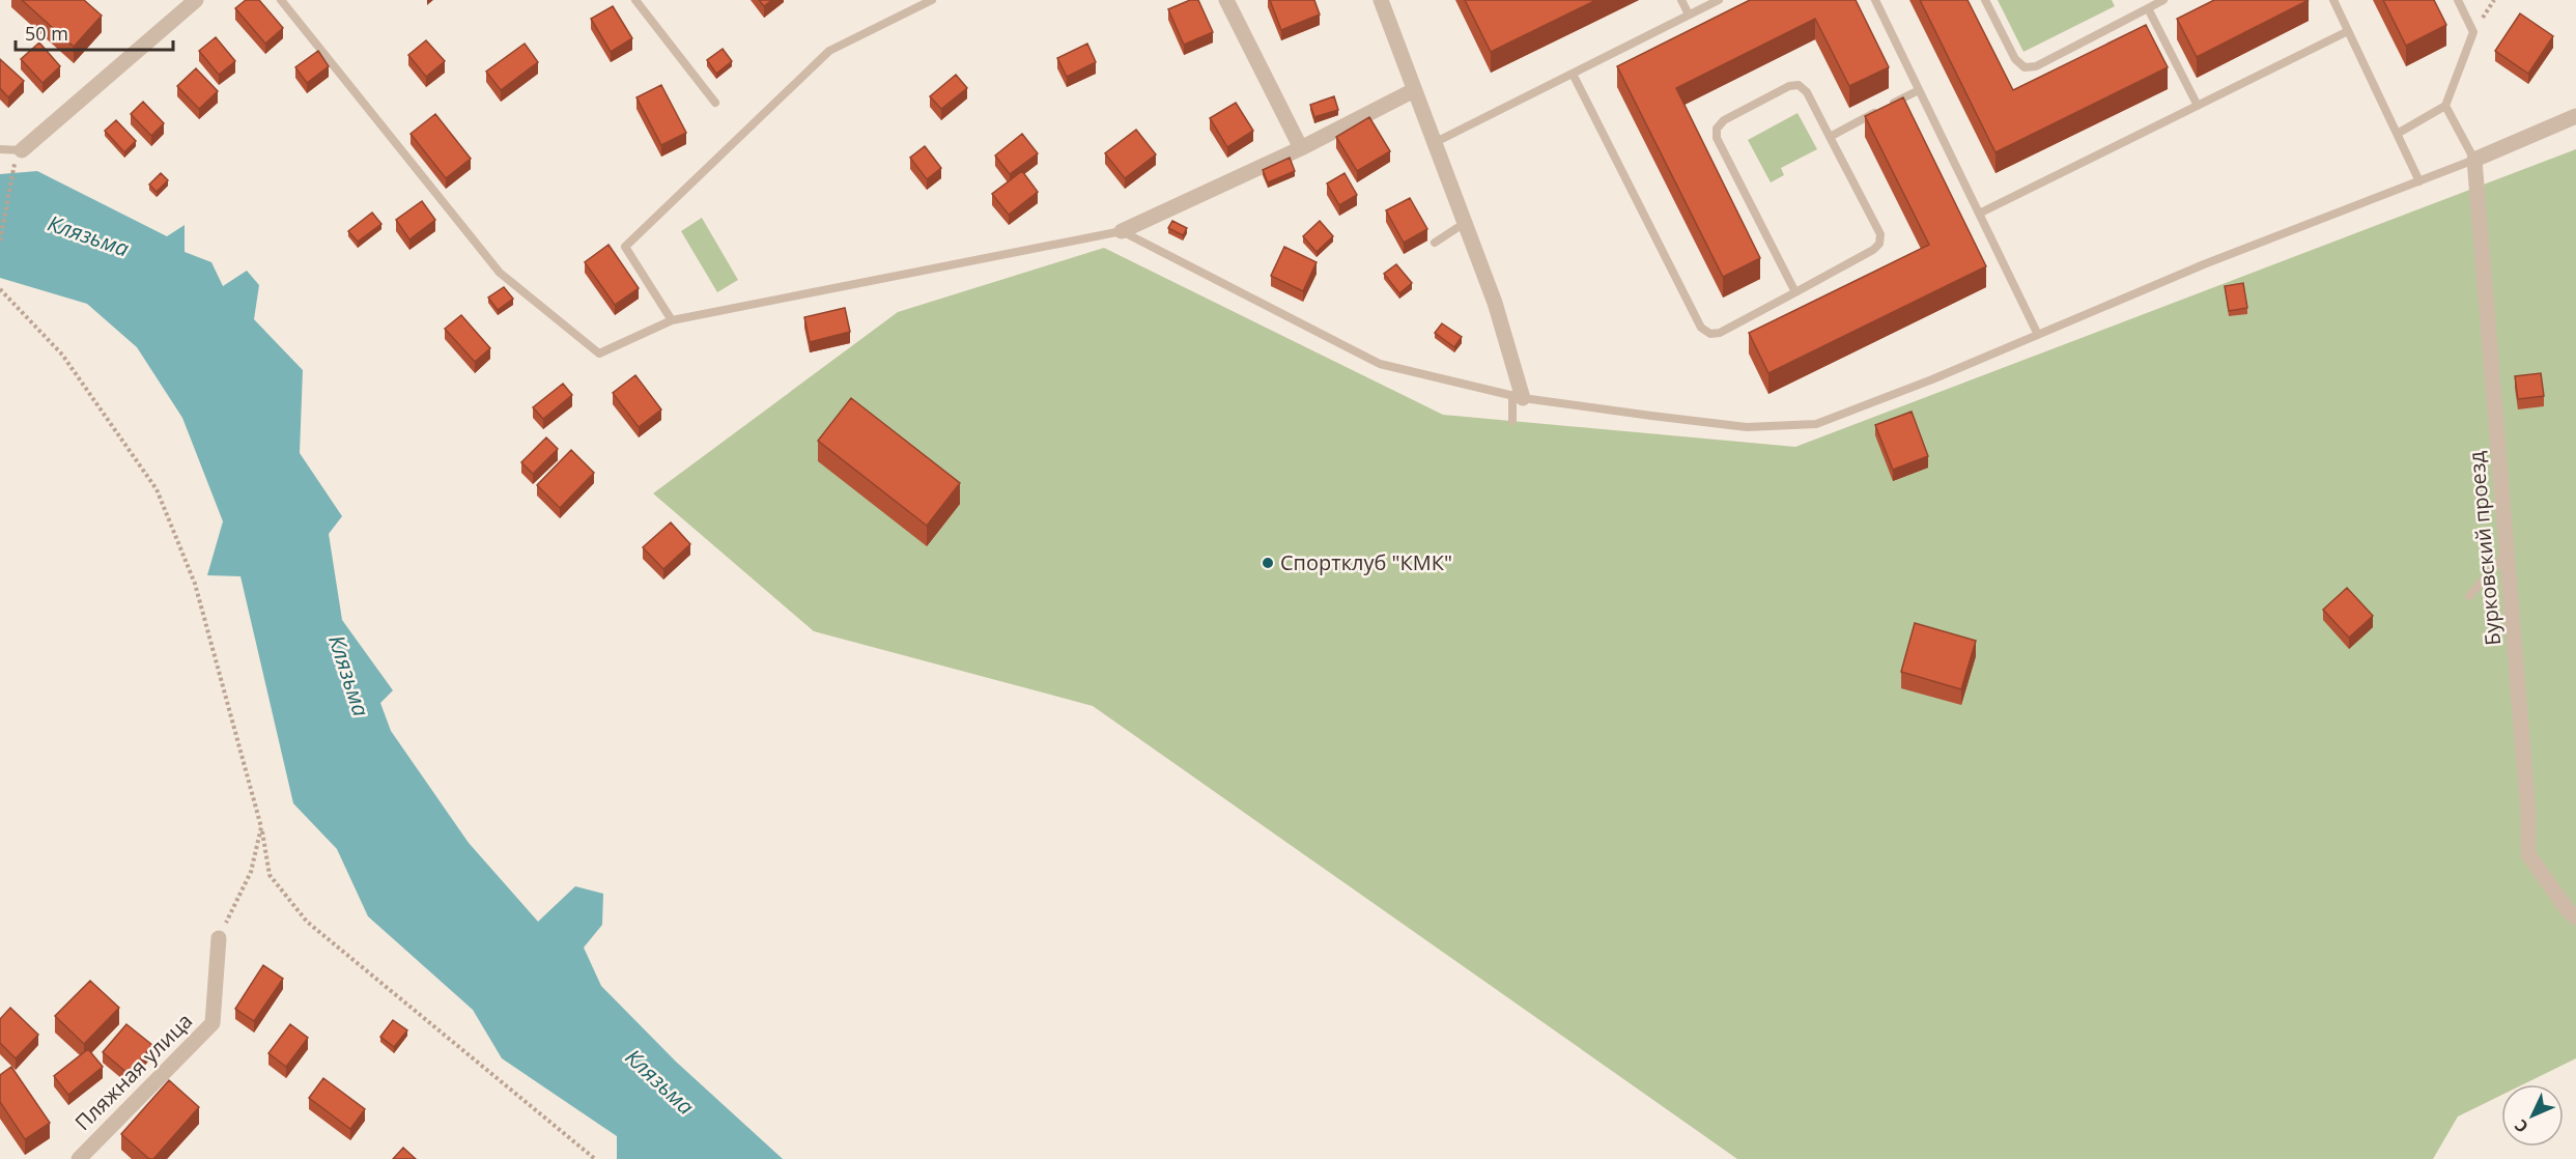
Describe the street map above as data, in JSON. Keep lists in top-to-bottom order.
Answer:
{
  "streets": {
    "street": ["Бурковский проезд", "Пляжная улица"]
  },
  "water": ["Клязьма"],
  "places": ["Спортклуб \"КМК\""],
  "scale_bar": "50 m",
  "north": "bottom left"
}
